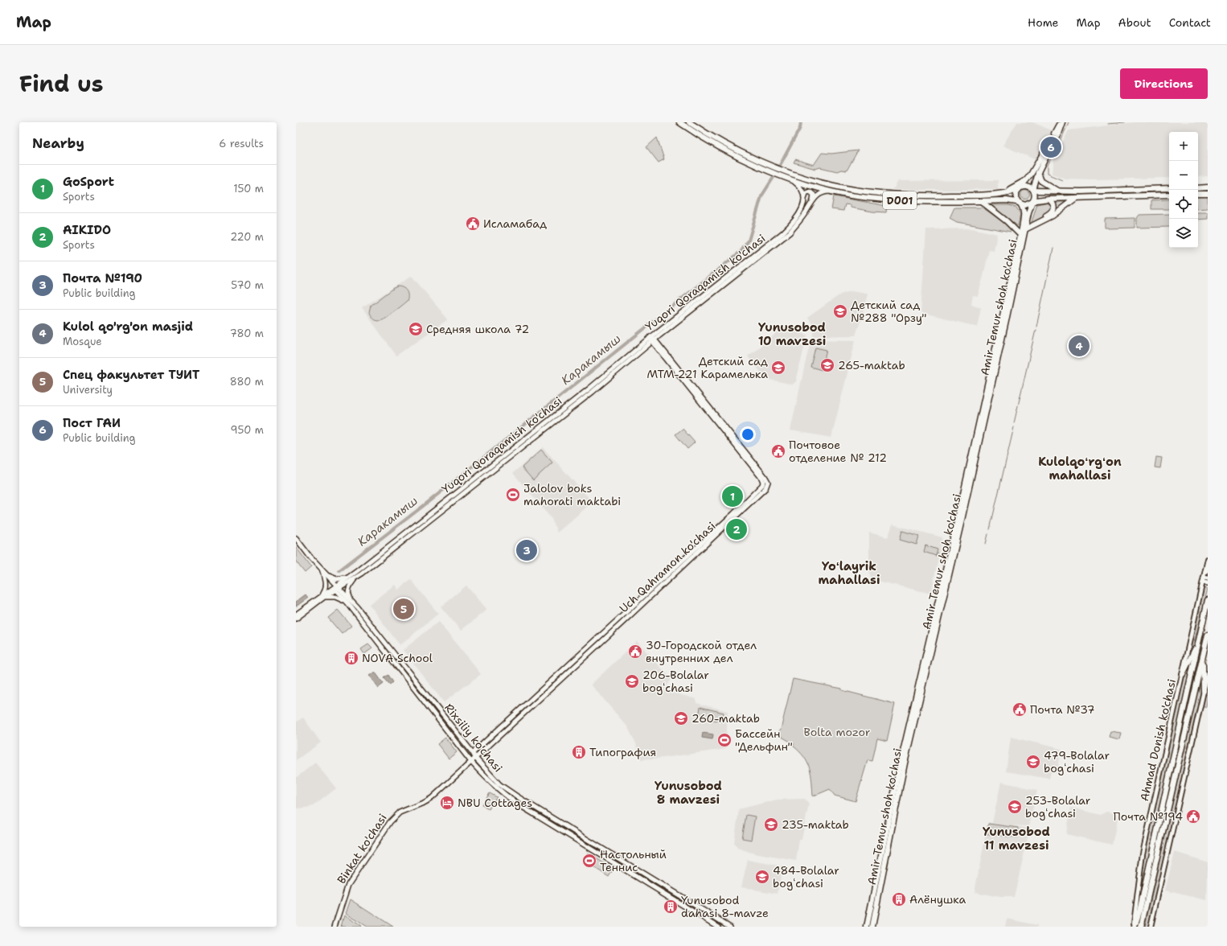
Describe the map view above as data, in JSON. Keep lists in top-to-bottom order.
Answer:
{
  "streets": {
    "main road": [
      "D001",
      "Yuqori Qoraqamish ko'chasi",
      "Amir Temur shoh ko'chasi",
      "Uch Qahramon ko'chasi",
      "Rixsiliy ko'chasi",
      "Ahmad Donish ko'chasi",
      "Binkat ko'chasi"
    ]
  },
  "crossings": [
    ["D001", "Yuqori Qoraqamish ko'chasi"],
    ["D001", "Amir Temur shoh ko'chasi"],
    ["Yuqori Qoraqamish ko'chasi", "Uch Qahramon ko'chasi"],
    ["Yuqori Qoraqamish ko'chasi", "Rixsiliy ko'chasi"],
    ["Uch Qahramon ko'chasi", "Rixsiliy ko'chasi"],
    ["Uch Qahramon ko'chasi", "Binkat ko'chasi"],
    ["Rixsiliy ko'chasi", "Binkat ko'chasi"]
  ],
  "districts": [
    "Yunusobod 10 mavzesi",
    "Kulolqoʻrgʻon mahallasi",
    "Yoʻlayrik mahallasi",
    "Yunusobod 8 mavzesi",
    "Yunusobod 11 mavzesi"
  ],
  "water": ["Каракамыш"],
  "parks": ["Bolta mozor"],
  "places": {
    "public building": [
      "Исламабад",
      "Почтовое отделение № 212",
      "30-Городской отдел внутренних дел",
      "Почта №37",
      "Почта №194"
    ],
    "school or university": [
      "Детский сад №288 \"Орзу\"",
      "Средняя школа 72",
      "265-maktab",
      "Детский сад МТМ-221 Карамелька",
      "206-Bolalar bogʻchasi",
      "260-maktab",
      "479-Bolalar bogʻchasi",
      "253-Bolalar bogʻchasi",
      "235-maktab",
      "484-Bolalar bogʻchasi"
    ],
    "sports": ["Jalolov boks mahorati maktabi", "Бассейн \"Дельфин\"", "Настольный Теннис"],
    "building": [
      "NOVA School",
      "Типография",
      "Алёнушка",
      "Yunusobod dahasi 8-mavze"
    ],
    "hotel": ["NBU Cottages"]
  },
  "page": {
    "header": "Map",
    "nav": [
      "Home",
      "Map",
      "About",
      "Contact"
    ],
    "title": "Find us",
    "buttons": "Directions",
    "heading": ["Nearby", "6 results"],
    "map_buttons": ["+", "−"],
    "pins": [
      "6",
      "4",
      "1",
      "2",
      "3",
      "5"
    ],
    "list": [
      {
        "mark": "1",
        "name": "GoSport",
        "note": "Sports",
        "value": "150 m"
      },
      {
        "mark": "2",
        "name": "AIKIDO",
        "note": "Sports",
        "value": "220 m"
      },
      {
        "mark": "3",
        "name": "Почта №190",
        "note": "Public building",
        "value": "570 m"
      },
      {
        "mark": "4",
        "name": "Kulol qo'rg'on masjid",
        "note": "Mosque",
        "value": "780 m"
      },
      {
        "mark": "5",
        "name": "Спец факультет ТУИТ",
        "note": "University",
        "value": "880 m"
      },
      {
        "mark": "6",
        "name": "Пост ГАИ",
        "note": "Public building",
        "value": "950 m"
      }
    ]
  }
}
